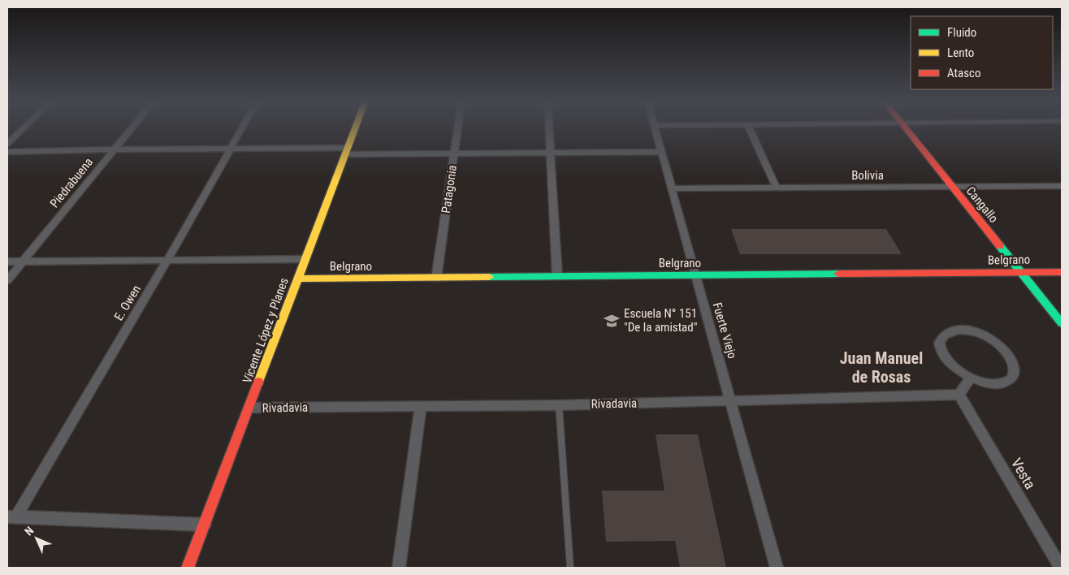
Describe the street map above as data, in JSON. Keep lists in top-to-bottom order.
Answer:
{
  "streets": {
    "street": [
      "Bolivia",
      "Piedrabuena",
      "Patagonia",
      "Cangallo",
      "Belgrano",
      "E. Owen",
      "Vicente López y Planes",
      "Fuerte Viejo",
      "Rivadavia",
      "Vesta"
    ]
  },
  "crossings": [
    ["Bolivia", "Cangallo"],
    ["Bolivia", "Fuerte Viejo"],
    ["Patagonia", "Belgrano"],
    ["Cangallo", "Belgrano"],
    ["Belgrano", "Vicente López y Planes"],
    ["Belgrano", "Fuerte Viejo"],
    ["Vicente López y Planes", "Rivadavia"],
    ["Fuerte Viejo", "Rivadavia"],
    ["Rivadavia", "Vesta"]
  ],
  "districts": ["Juan Manuel de Rosas"],
  "places": {
    "school or university": ["Escuela N° 151 \"De la amistad\""]
  },
  "legend": ["Fluido", "Lento", "Atasco"],
  "north": "top left"
}
